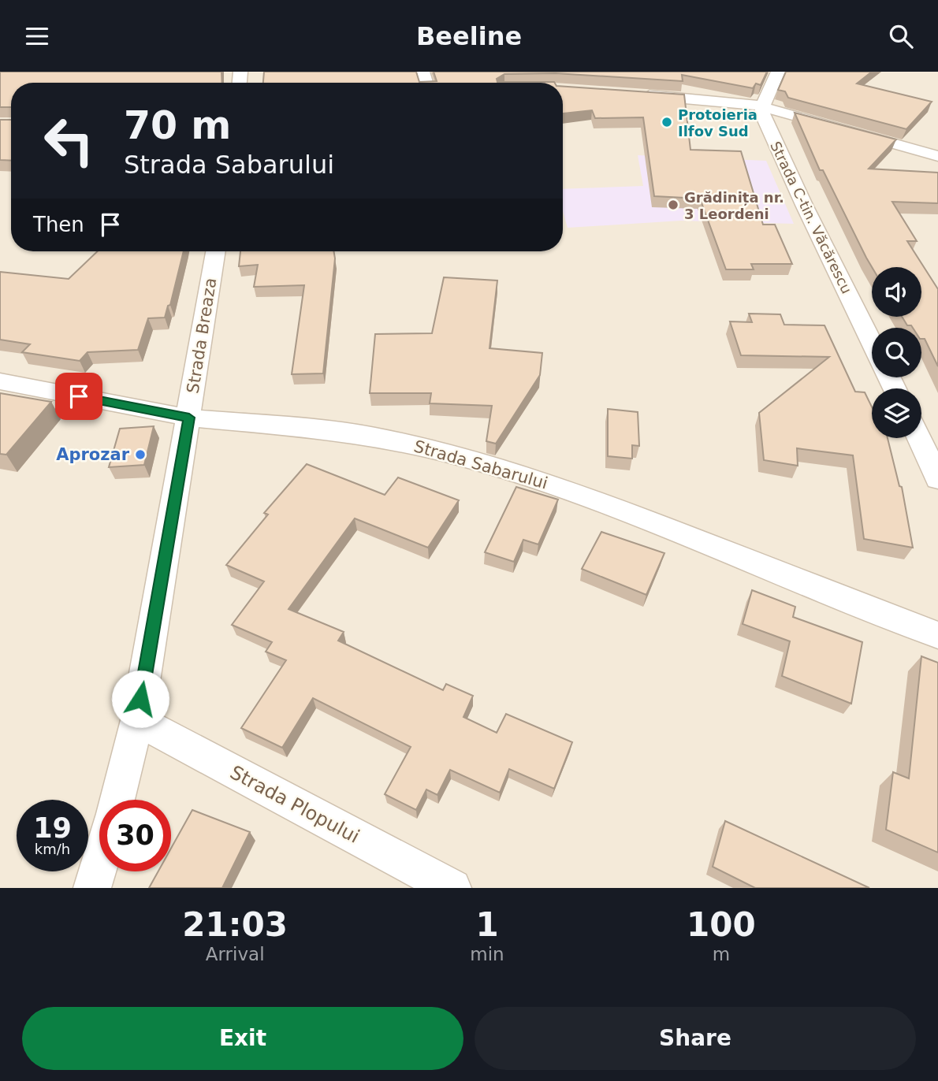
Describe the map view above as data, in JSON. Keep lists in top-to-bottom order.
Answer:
{
  "streets": {
    "street": [
      "Strada C-tin. Văcărescu",
      "Strada Breaza",
      "Strada Sabarului",
      "Strada Plopului"
    ]
  },
  "crossings": [
    ["Strada Breaza", "Strada Sabarului"],
    ["Strada Breaza", "Strada Plopului"]
  ],
  "places": ["Protoieria Ilfov Sud", "Grădinița nr. 3 Leordeni", "Aprozar"],
  "page": {
    "header": "Beeline",
    "turn": ["70 m", "Strada Sabarului"],
    "then": "Then",
    "speed": "19 km/h",
    "limit": "30",
    "eta": [
      "21:03",
      "Arrival",
      "1",
      "min",
      "100",
      "m"
    ],
    "buttons": ["Exit", "Share"]
  }
}
